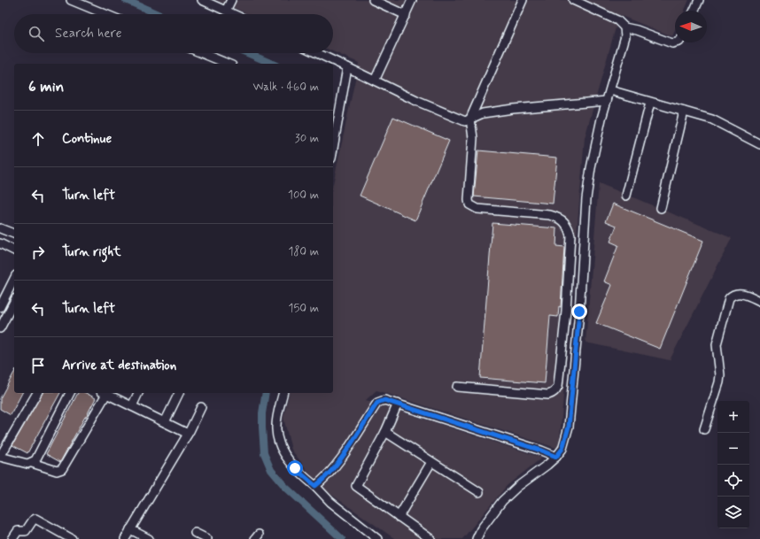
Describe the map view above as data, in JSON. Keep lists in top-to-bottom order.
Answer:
{
  "north": "left",
  "page": {
    "search": "Search here",
    "heading": ["6 min", "Walk · 460 m"],
    "list": [
      ["Continue", "30 m"],
      ["Turn left", "100 m"],
      ["Turn right", "180 m"],
      ["Turn left", "150 m"],
      "Arrive at destination"
    ],
    "map_buttons": ["+", "−"]
  }
}
